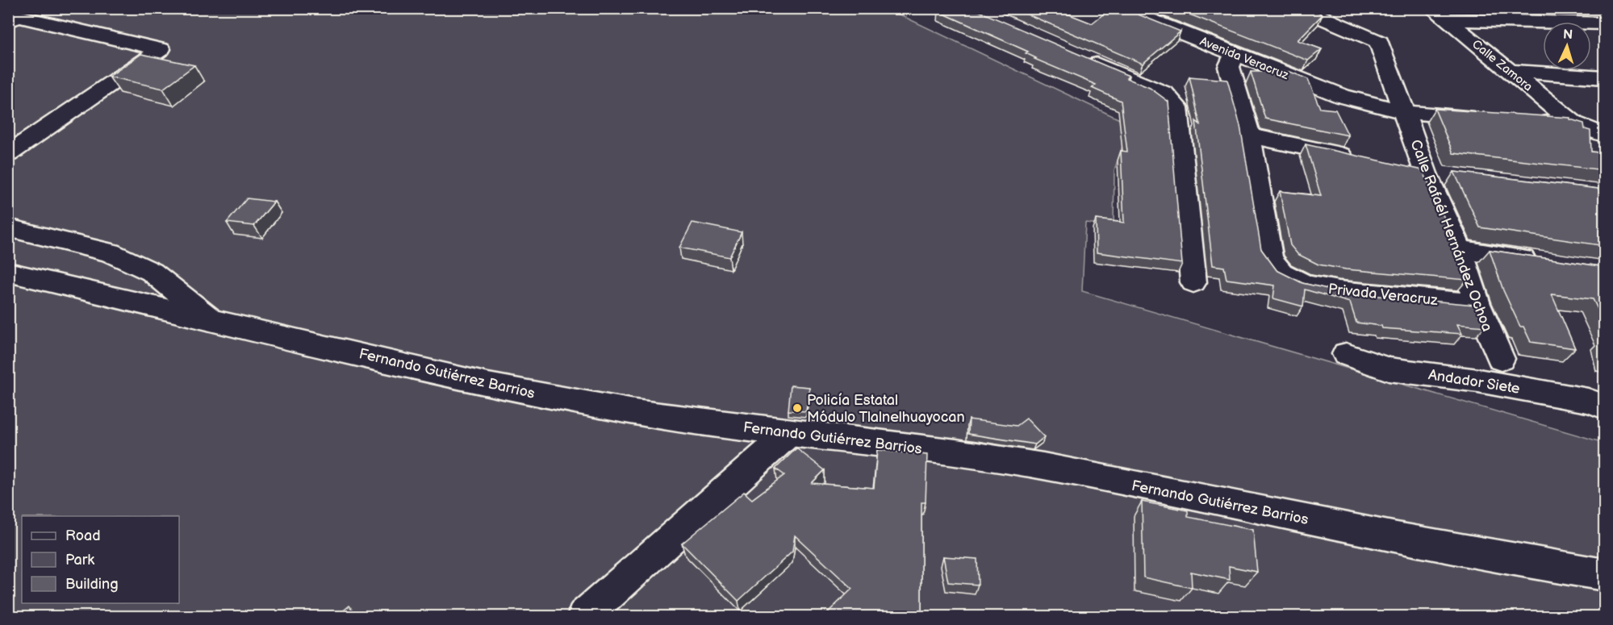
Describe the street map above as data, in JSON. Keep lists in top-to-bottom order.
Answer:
{
  "streets": {
    "street": [
      "Avenida Veracruz",
      "Calle Zamora",
      "Calle Rafaél Hernández Ochoa",
      "Privada Veracruz",
      "Fernando Gutiérrez Barrios",
      "Andador Siete"
    ]
  },
  "crossings": [
    ["Avenida Veracruz", "Calle Rafaél Hernández Ochoa"],
    ["Calle Rafaél Hernández Ochoa", "Privada Veracruz"]
  ],
  "places": ["Policía Estatal Módulo Tlalnelhuayocan"],
  "legend": ["Road", "Park", "Building"],
  "north": "top"
}
